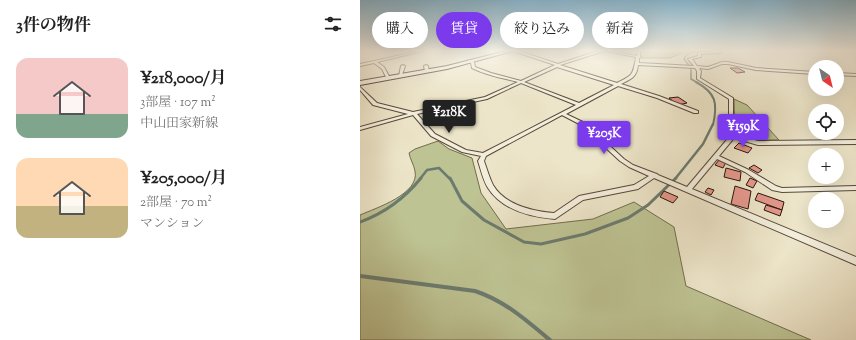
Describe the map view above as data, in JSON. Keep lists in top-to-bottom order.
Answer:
{
  "north": "bottom right",
  "page": {
    "heading": "3件の物件",
    "chip": [
      "購入",
      "賃貸",
      "絞り込み",
      "新着"
    ],
    "list": [
      {
        "name": "¥218,000/月",
        "note": "3部屋 · 107 m² · 中山田家新線"
      },
      {
        "name": "¥205,000/月",
        "note": "2部屋 · 70 m² · マンション"
      }
    ],
    "map_buttons": ["+", "−"],
    "price": ["¥218K", "¥159K", "¥205K"]
  }
}
